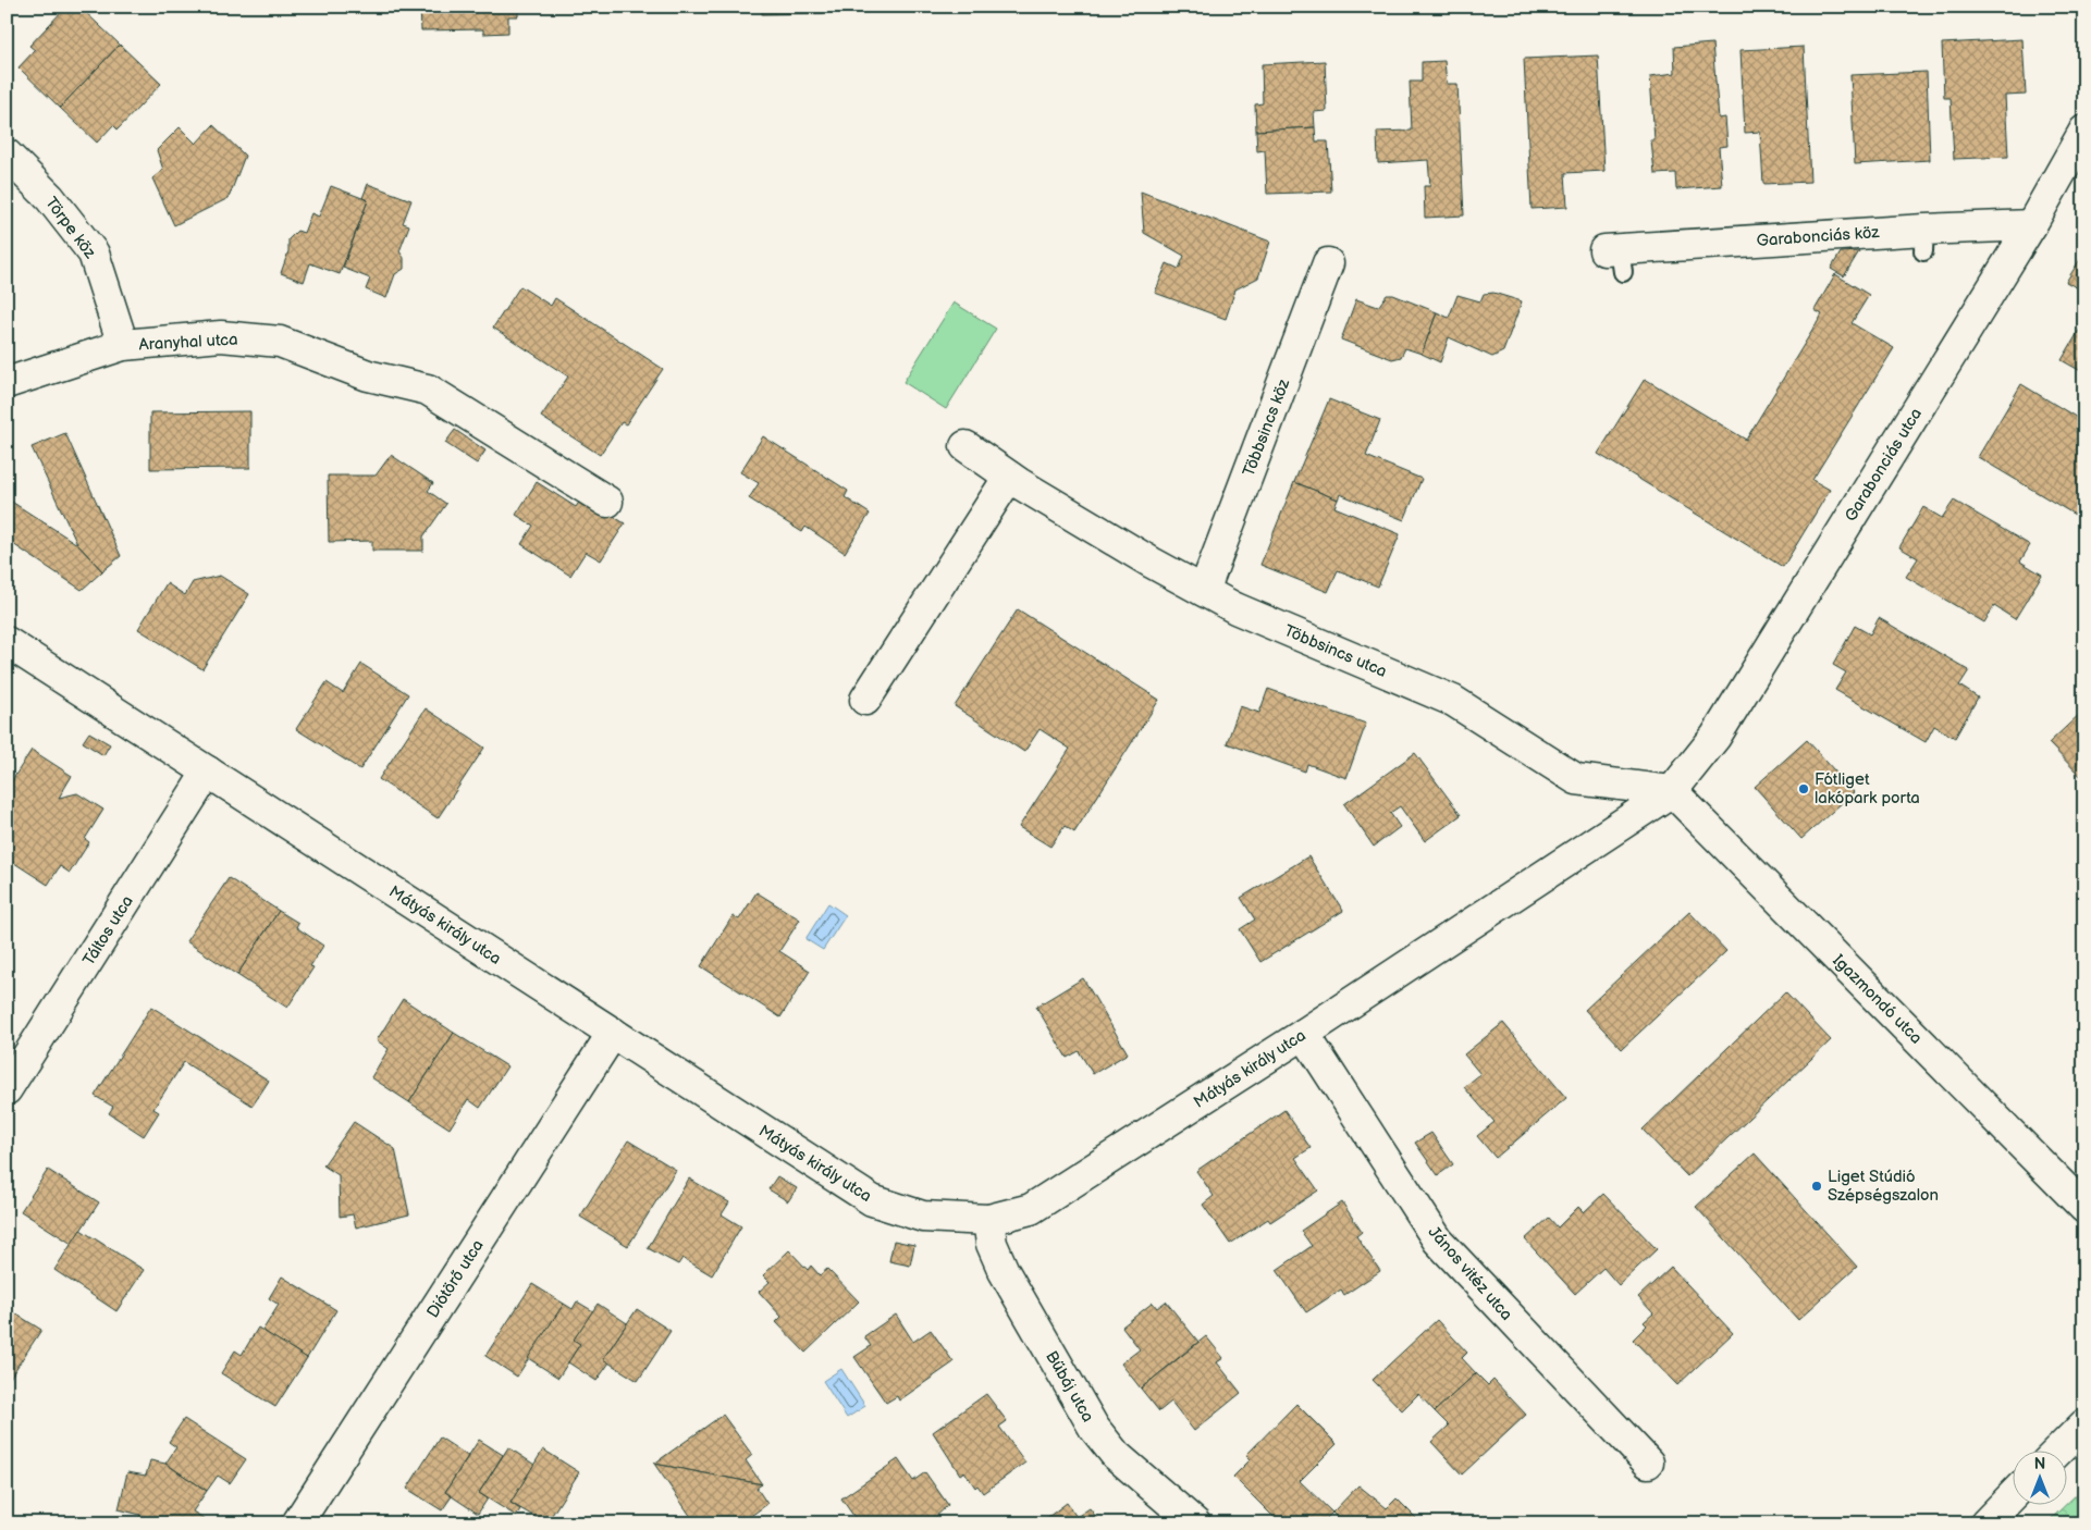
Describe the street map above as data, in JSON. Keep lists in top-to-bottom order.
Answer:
{
  "streets": {
    "street": [
      "Törpe köz",
      "Garabonciás köz",
      "Aranyhal utca",
      "Többsincs köz",
      "Garabonciás utca",
      "Többsincs utca",
      "Mátyás király utca",
      "Táltos utca",
      "Igazmondó utca",
      "János vitéz utca",
      "Diótörő utca",
      "Bűbáj utca"
    ]
  },
  "crossings": [
    ["Törpe köz", "Aranyhal utca"],
    ["Garabonciás köz", "Garabonciás utca"],
    ["Többsincs köz", "Többsincs utca"],
    ["Garabonciás utca", "Többsincs utca"],
    ["Garabonciás utca", "Mátyás király utca"],
    ["Garabonciás utca", "Igazmondó utca"],
    ["Többsincs utca", "Mátyás király utca"],
    ["Többsincs utca", "Igazmondó utca"],
    ["Mátyás király utca", "Táltos utca"],
    ["Mátyás király utca", "Igazmondó utca"],
    ["Mátyás király utca", "János vitéz utca"],
    ["Mátyás király utca", "Diótörő utca"],
    ["Mátyás király utca", "Bűbáj utca"]
  ],
  "places": ["Fótliget lakópark porta", "Liget Stúdió Szépségszalon"],
  "north": "top"
}
